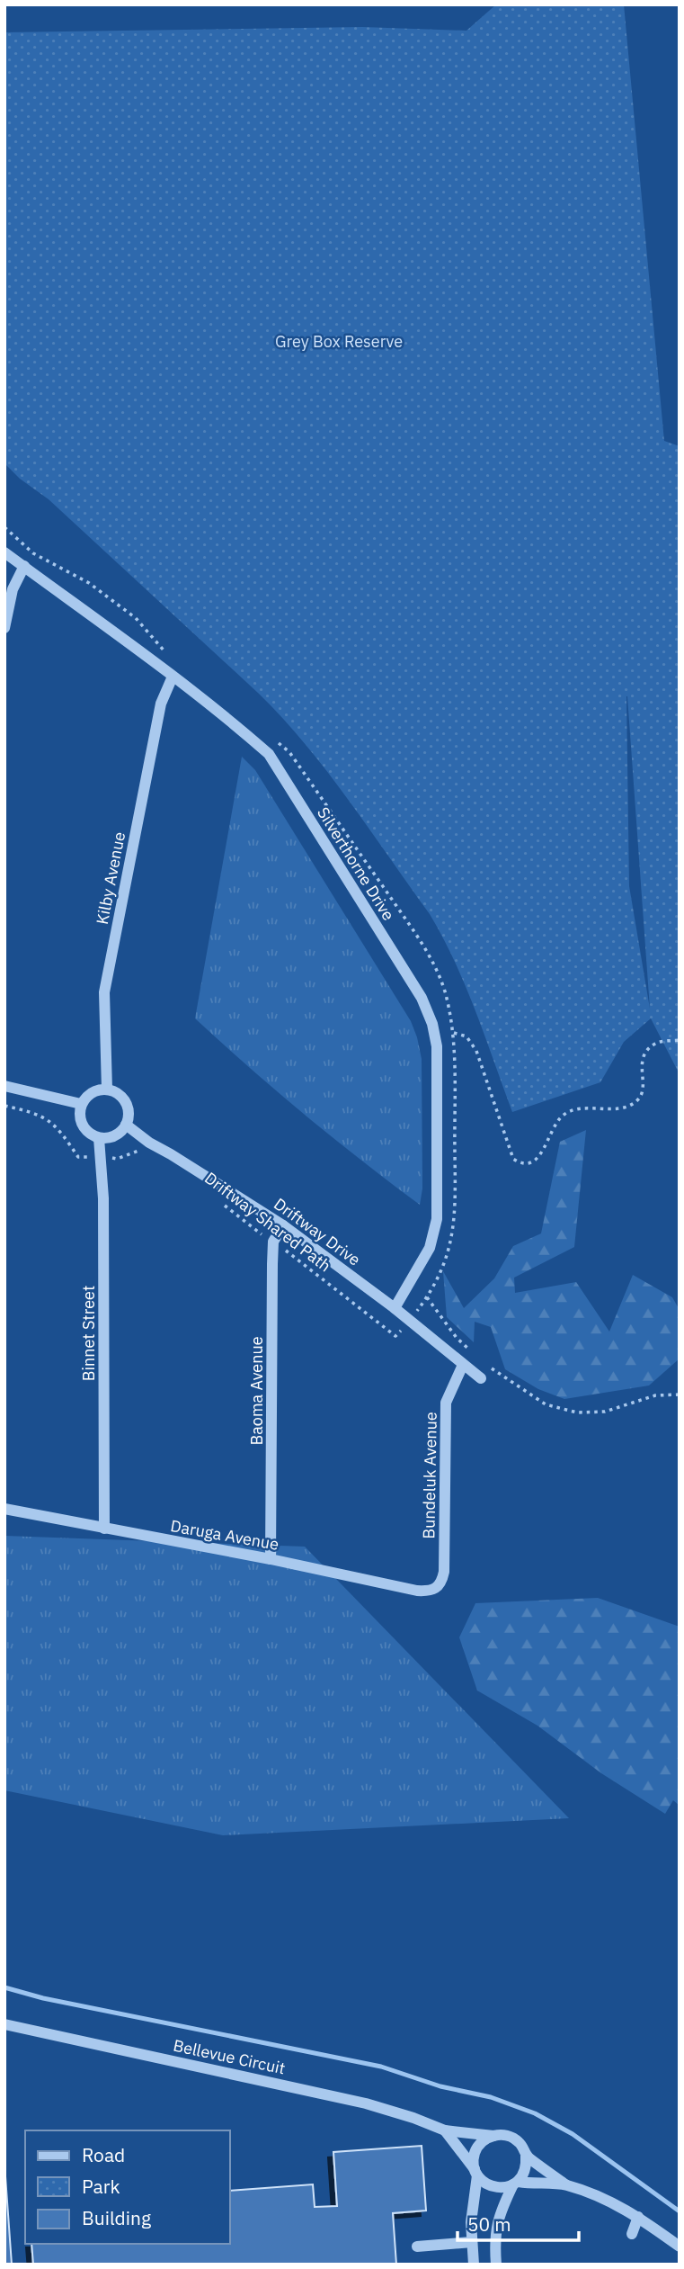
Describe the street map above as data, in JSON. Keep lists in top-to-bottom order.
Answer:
{
  "streets": {
    "street": [
      "Silverthorne Drive",
      "Kilby Avenue",
      "Driftway Drive",
      "Binnet Street",
      "Baoma Avenue",
      "Bundeluk Avenue",
      "Daruga Avenue",
      "Bellevue Circuit"
    ],
    "path": ["Driftway Shared Path"]
  },
  "crossings": [
    ["Silverthorne Drive", "Kilby Avenue"],
    ["Silverthorne Drive", "Driftway Drive"],
    ["Kilby Avenue", "Driftway Drive"],
    ["Kilby Avenue", "Binnet Street"],
    ["Driftway Shared Path", "Baoma Avenue"],
    ["Driftway Drive", "Binnet Street"],
    ["Driftway Drive", "Bundeluk Avenue"],
    ["Binnet Street", "Daruga Avenue"],
    ["Baoma Avenue", "Daruga Avenue"],
    ["Bundeluk Avenue", "Daruga Avenue"]
  ],
  "parks": ["Grey Box Reserve"],
  "legend": ["Road", "Park", "Building"],
  "scale_bar": "50 m"
}
